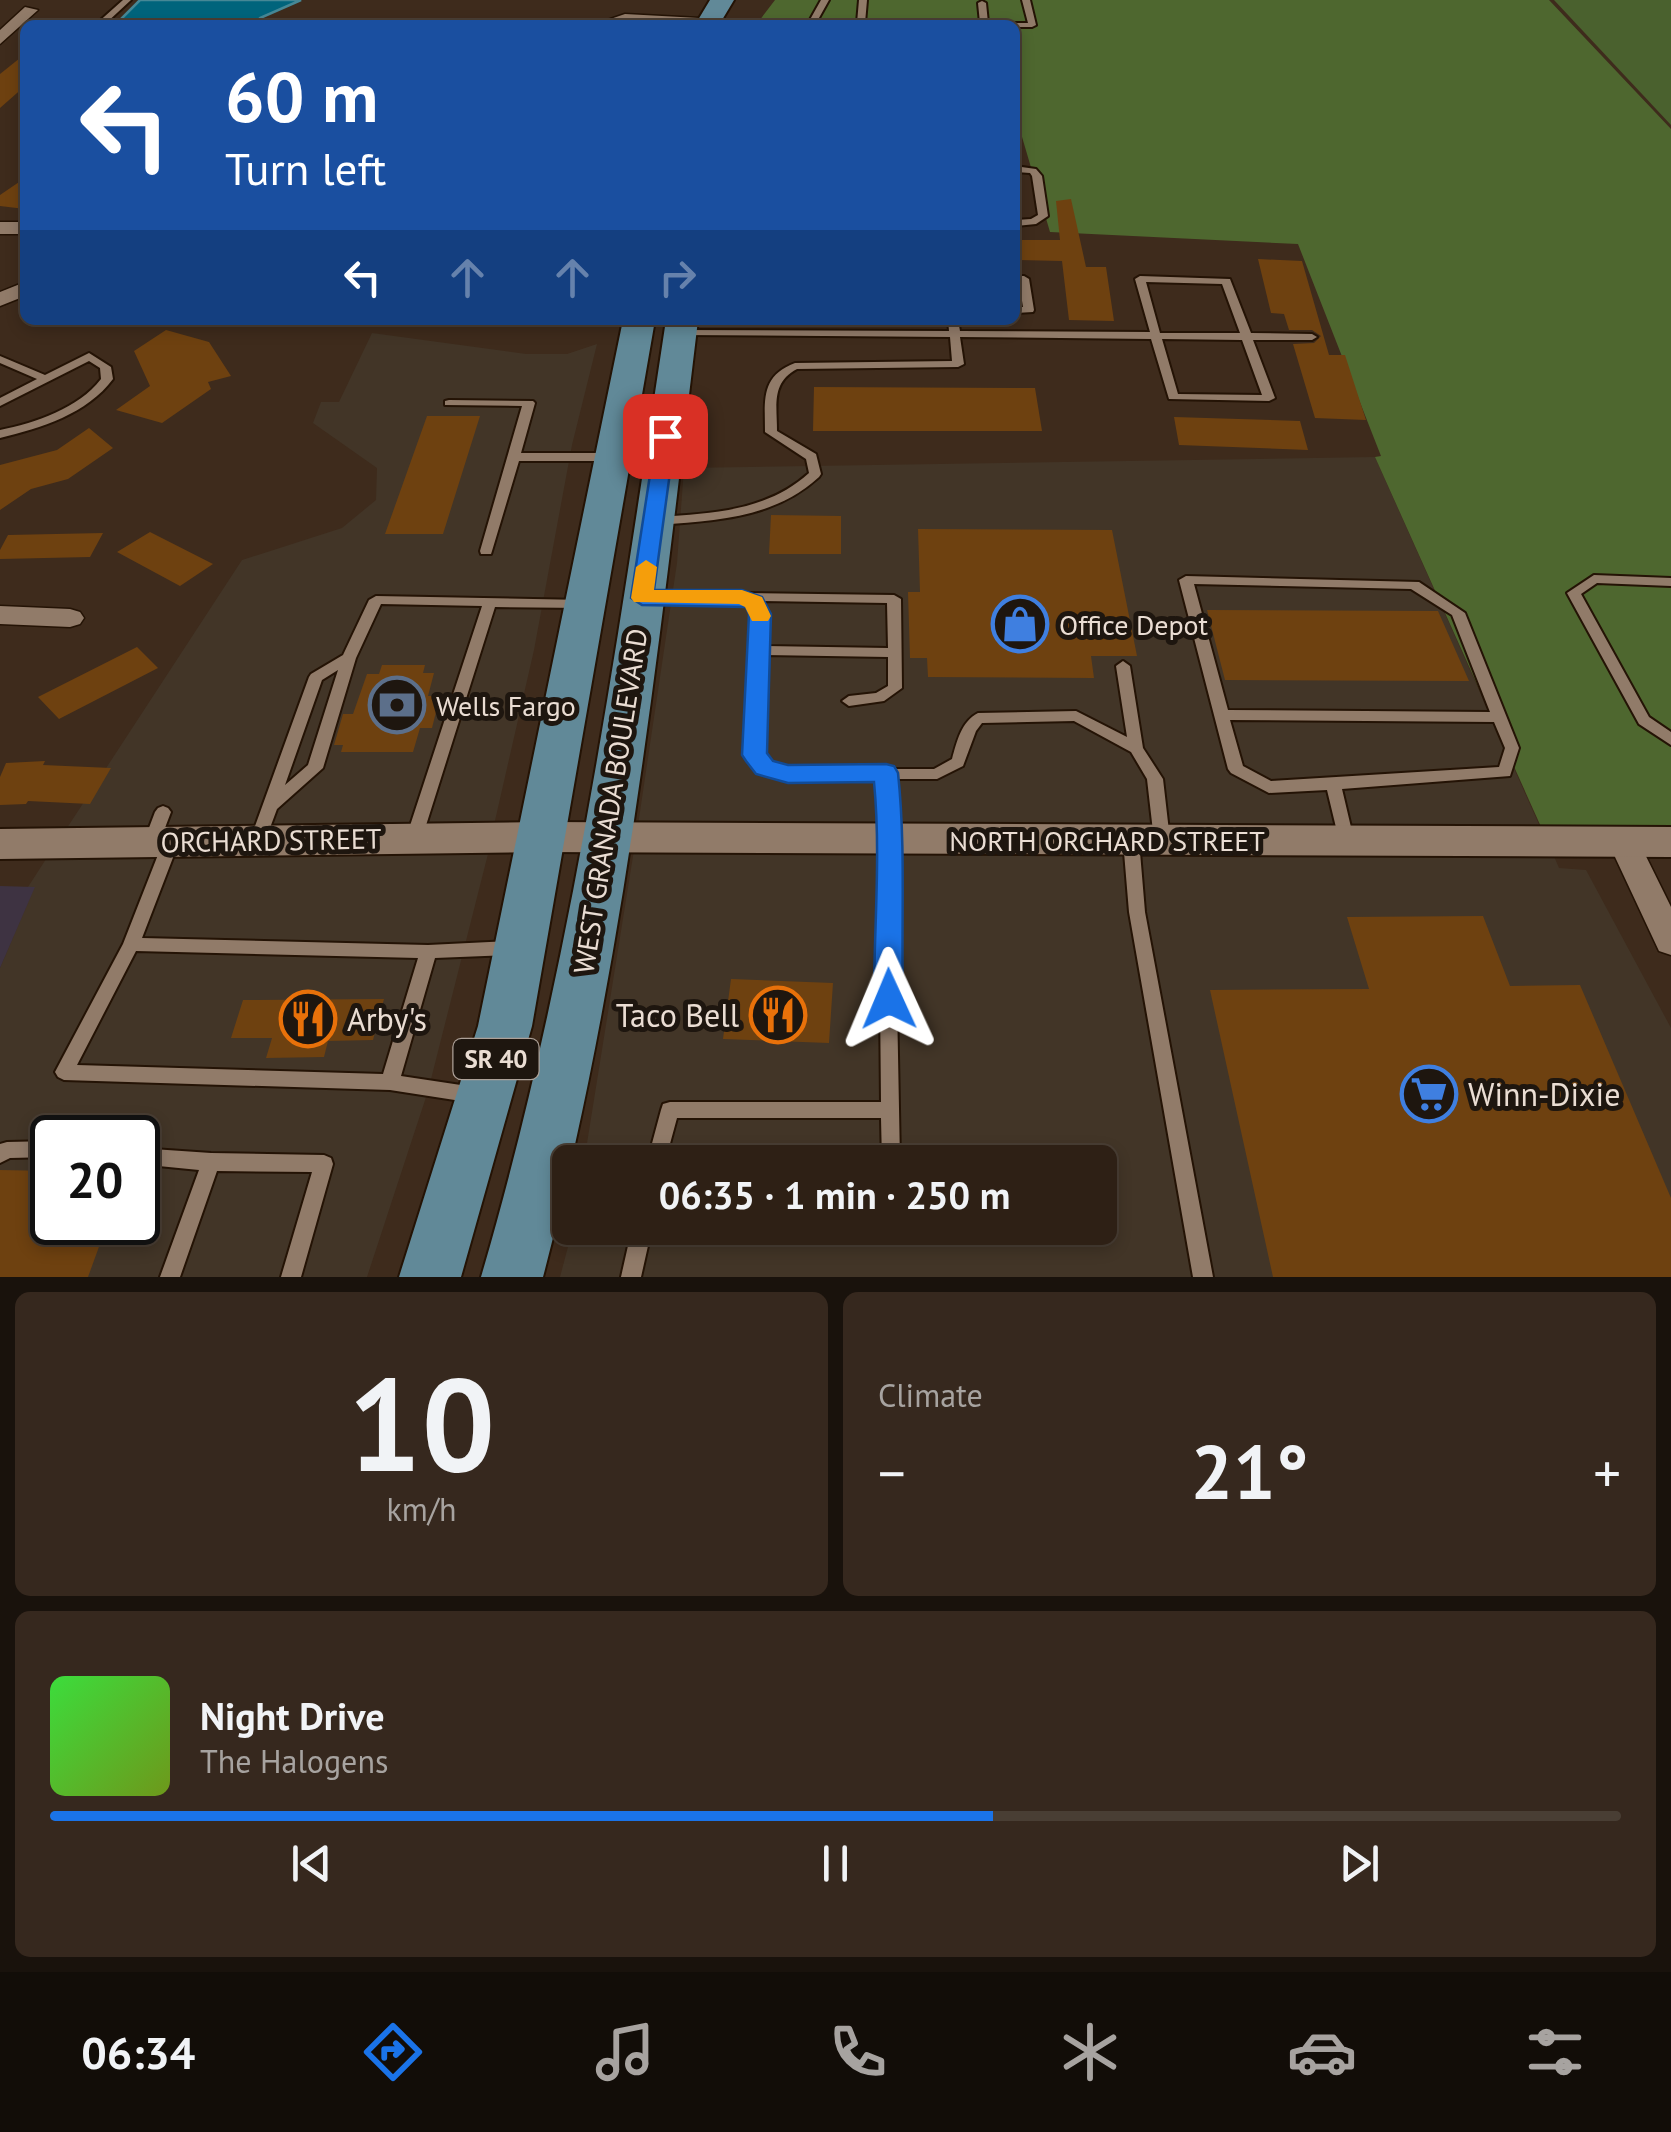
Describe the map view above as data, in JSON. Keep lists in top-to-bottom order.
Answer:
{
  "streets": {
    "main road": ["WEST GRANADA BOULEVARD", "SR 40"],
    "street": ["ORCHARD STREET", "NORTH ORCHARD STREET"]
  },
  "crossings": [
    ["WEST GRANADA BOULEVARD", "ORCHARD STREET"],
    ["WEST GRANADA BOULEVARD", "NORTH ORCHARD STREET"],
    ["ORCHARD STREET", "NORTH ORCHARD STREET"]
  ],
  "places": {
    "shop": ["Office Depot"],
    "bank": ["Wells Fargo"],
    "restaurant": ["Taco Bell", "Arby's"],
    "supermarket": ["Winn-Dixie"]
  },
  "page": {
    "turn": ["60 m", "Turn left"],
    "limit": "20",
    "trip": "06:35 · 1 min · 250 m",
    "tile": [
      ["10", "km/h"],
      "Climate"
    ],
    "heat": ["−", "21°", "+"],
    "song": ["Night Drive", "The Halogens"],
    "tabs": "06:34"
  }
}
